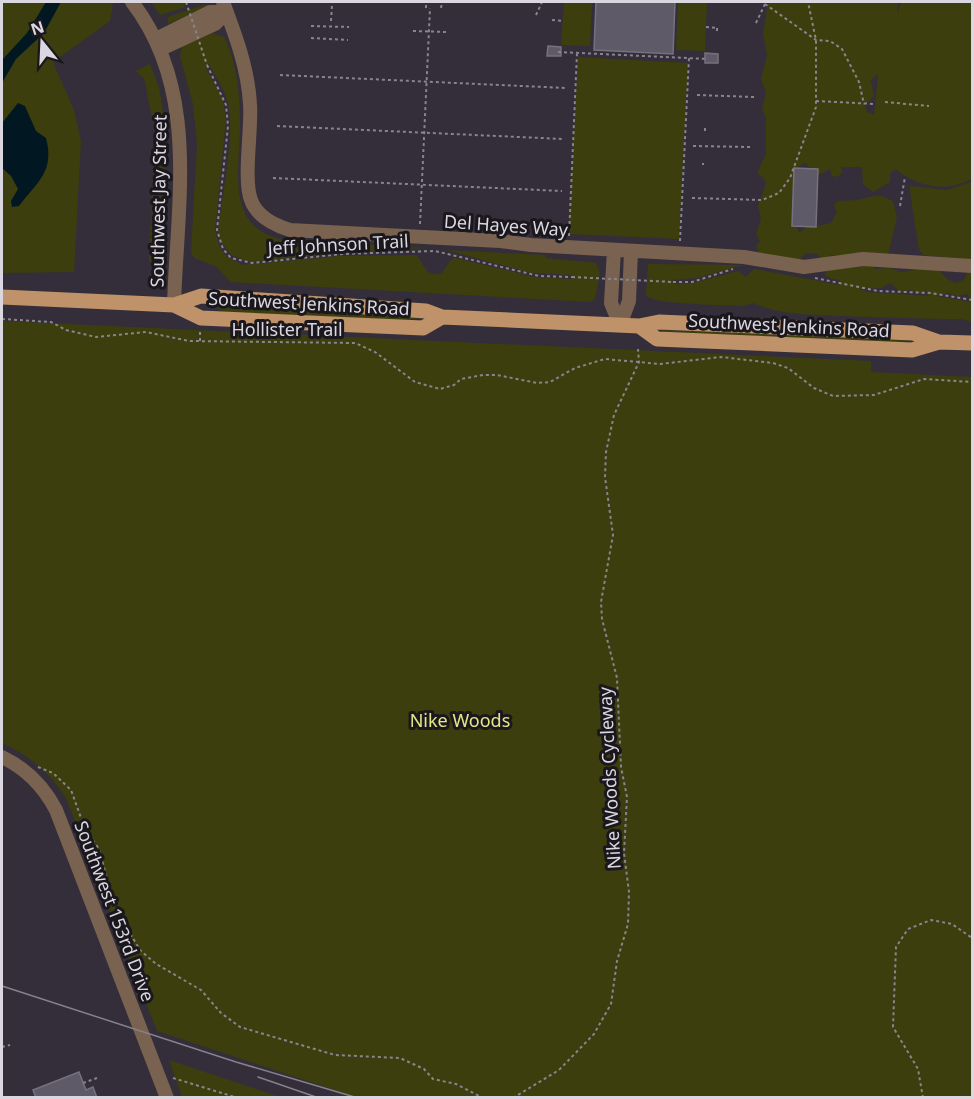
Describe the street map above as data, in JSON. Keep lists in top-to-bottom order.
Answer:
{
  "streets": {
    "main road": ["Southwest Jenkins Road"],
    "street": ["Southwest Jay Street", "Del Hayes Way", "Southwest 153rd Drive"],
    "path": ["Jeff Johnson Trail", "Hollister Trail", "Nike Woods Cycleway"]
  },
  "crossings": [
    ["Southwest Jay Street", "Southwest Jenkins Road"],
    ["Hollister Trail", "Nike Woods Cycleway"]
  ],
  "parks": ["Nike Woods"],
  "north": "top"
}
